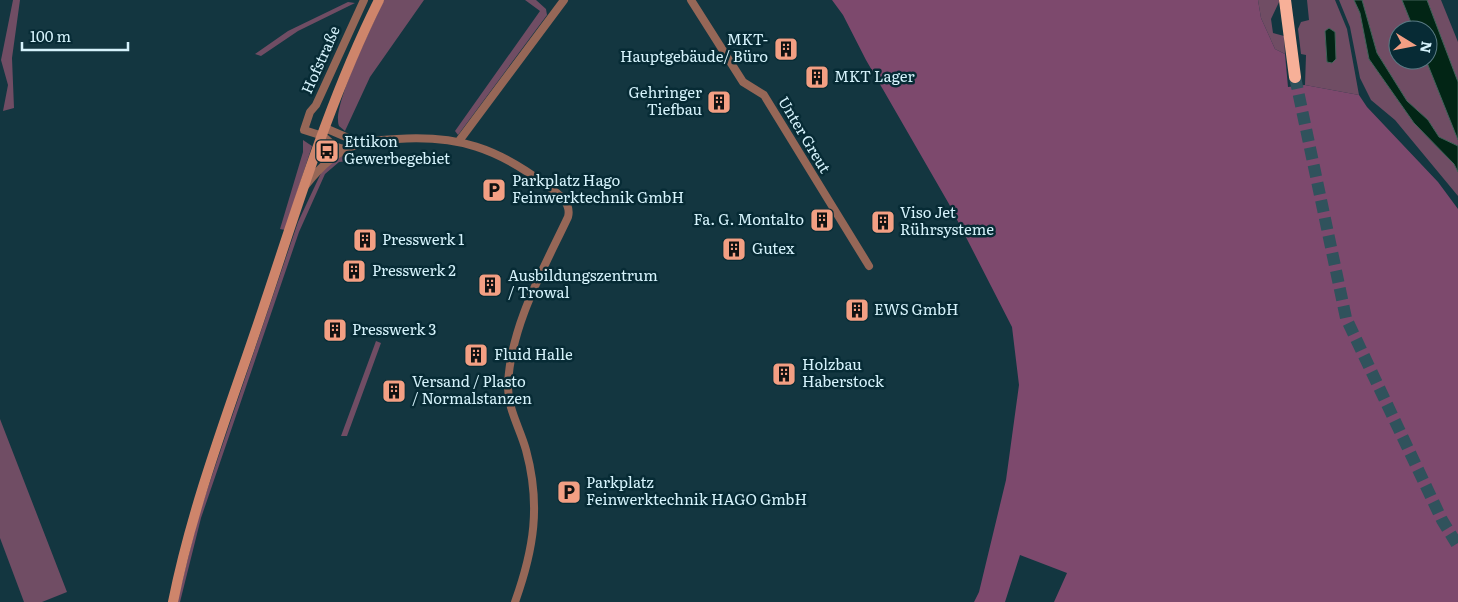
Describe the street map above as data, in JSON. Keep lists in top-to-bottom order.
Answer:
{
  "streets": {
    "street": ["Hofstraße", "Unter Greut"]
  },
  "places": {
    "building": [
      "MKT- Hauptgebäude/ Büro",
      "MKT Lager",
      "Gehringer Tiefbau",
      "Fa. G. Montalto",
      "Viso Jet Rührsysteme",
      "Presswerk 1",
      "Gutex",
      "Presswerk 2",
      "Ausbildungszentrum / Trowal",
      "EWS GmbH",
      "Presswerk 3",
      "Fluid Halle",
      "Holzbau Haberstock",
      "Versand / Plasto / Normalstanzen"
    ],
    "bus stop": ["Ettikon Gewerbegebiet"],
    "parking": ["Parkplatz Hago Feinwerktechnik GmbH", "Parkplatz Feinwerktechnik HAGO GmbH"]
  },
  "scale_bar": "100 m",
  "north": "right"
}
